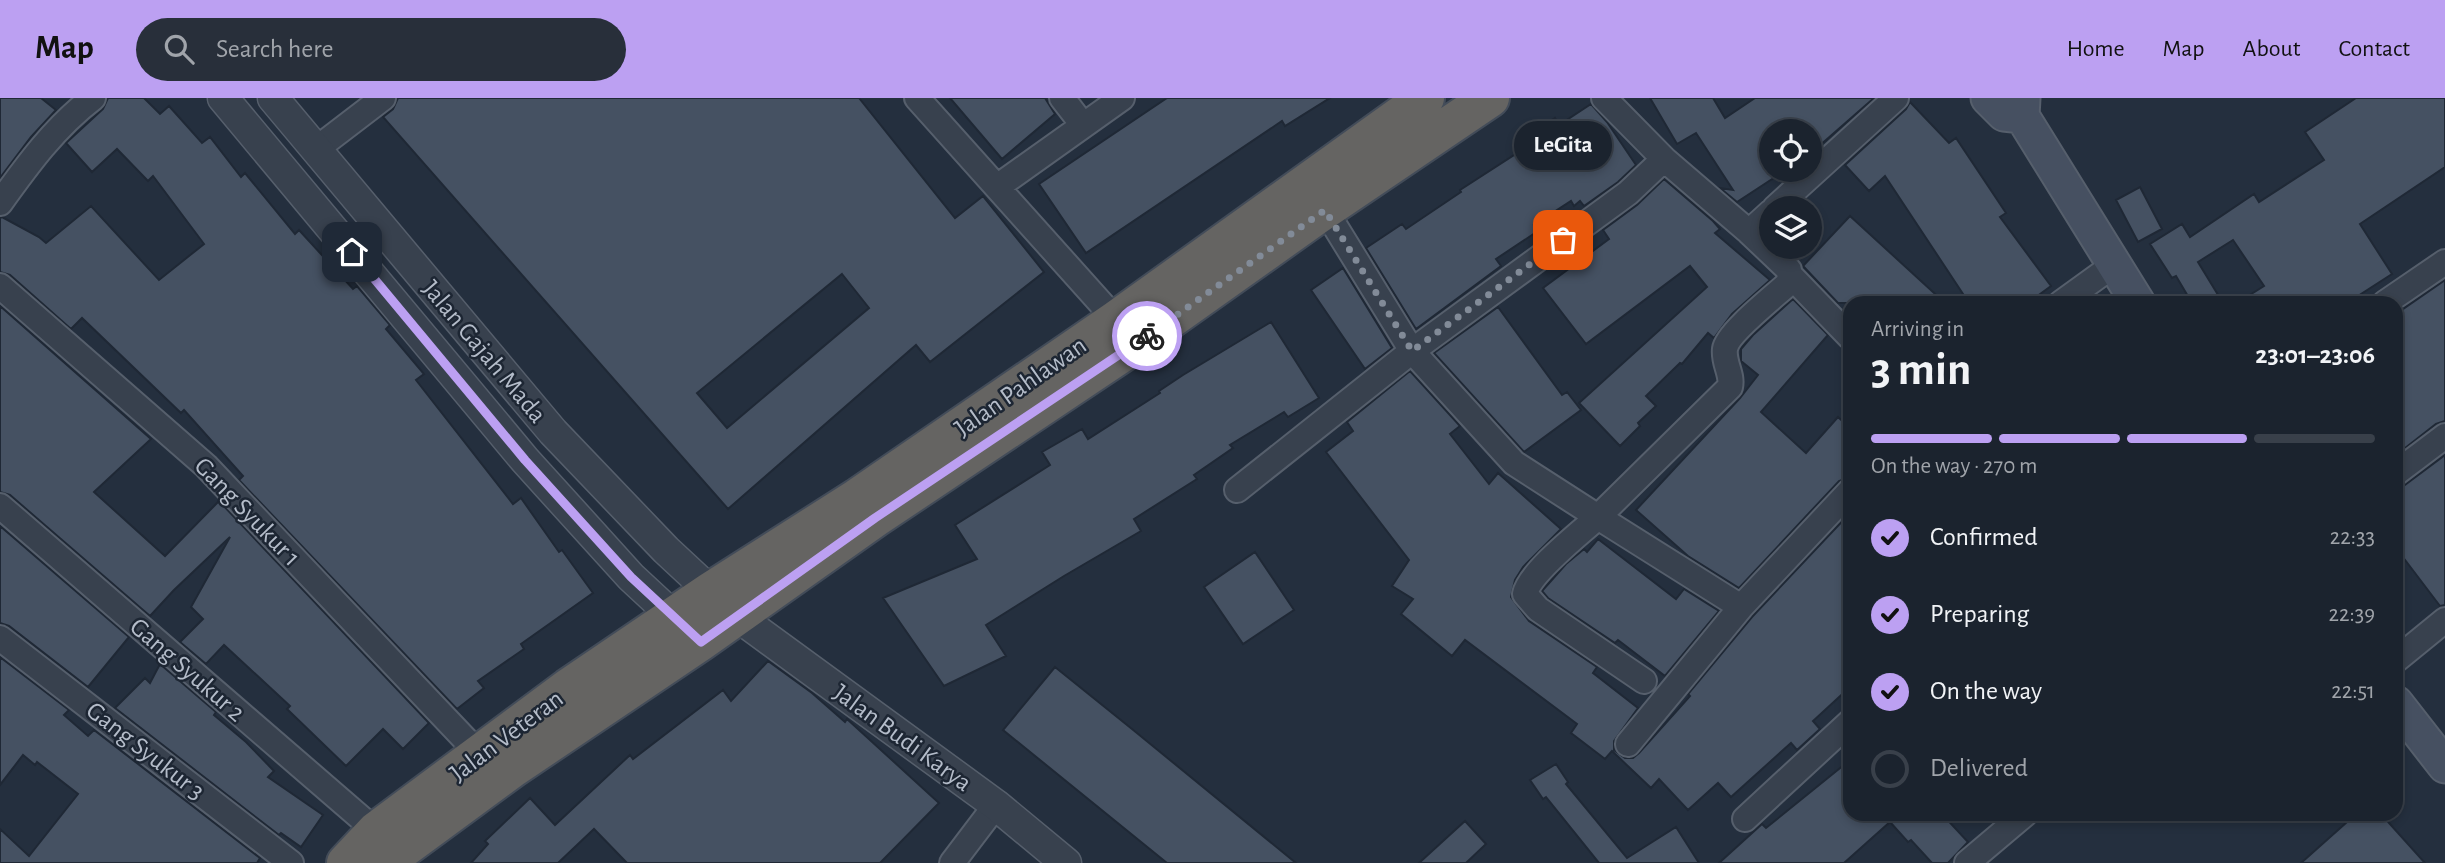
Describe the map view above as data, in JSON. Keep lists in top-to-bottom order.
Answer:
{
  "streets": {
    "highway": ["Jalan Pahlawan", "Jalan Veteran"],
    "street": [
      "Jalan Gajah Mada",
      "Gang Syukur 1",
      "Gang Syukur 2",
      "Jalan Budi Karya",
      "Gang Syukur 3"
    ]
  },
  "crossings": [
    ["Jalan Gajah Mada", "Jalan Pahlawan"],
    ["Jalan Gajah Mada", "Jalan Veteran"],
    ["Jalan Gajah Mada", "Jalan Budi Karya"],
    ["Jalan Pahlawan", "Jalan Budi Karya"],
    ["Gang Syukur 1", "Jalan Veteran"],
    ["Gang Syukur 2", "Jalan Veteran"]
  ],
  "places": ["LeGita"],
  "page": {
    "header": "Map",
    "search": "Search here",
    "nav": [
      "Home",
      "Map",
      "About",
      "Contact"
    ],
    "bubble": "LeGita",
    "heading": ["3 min", "Arriving in", "23:01–23:06"],
    "bar": "On the way · 270 m",
    "list": [
      ["Confirmed", "22:33"],
      ["Preparing", "22:39"],
      ["On the way", "22:51"],
      "Delivered"
    ]
  }
}
